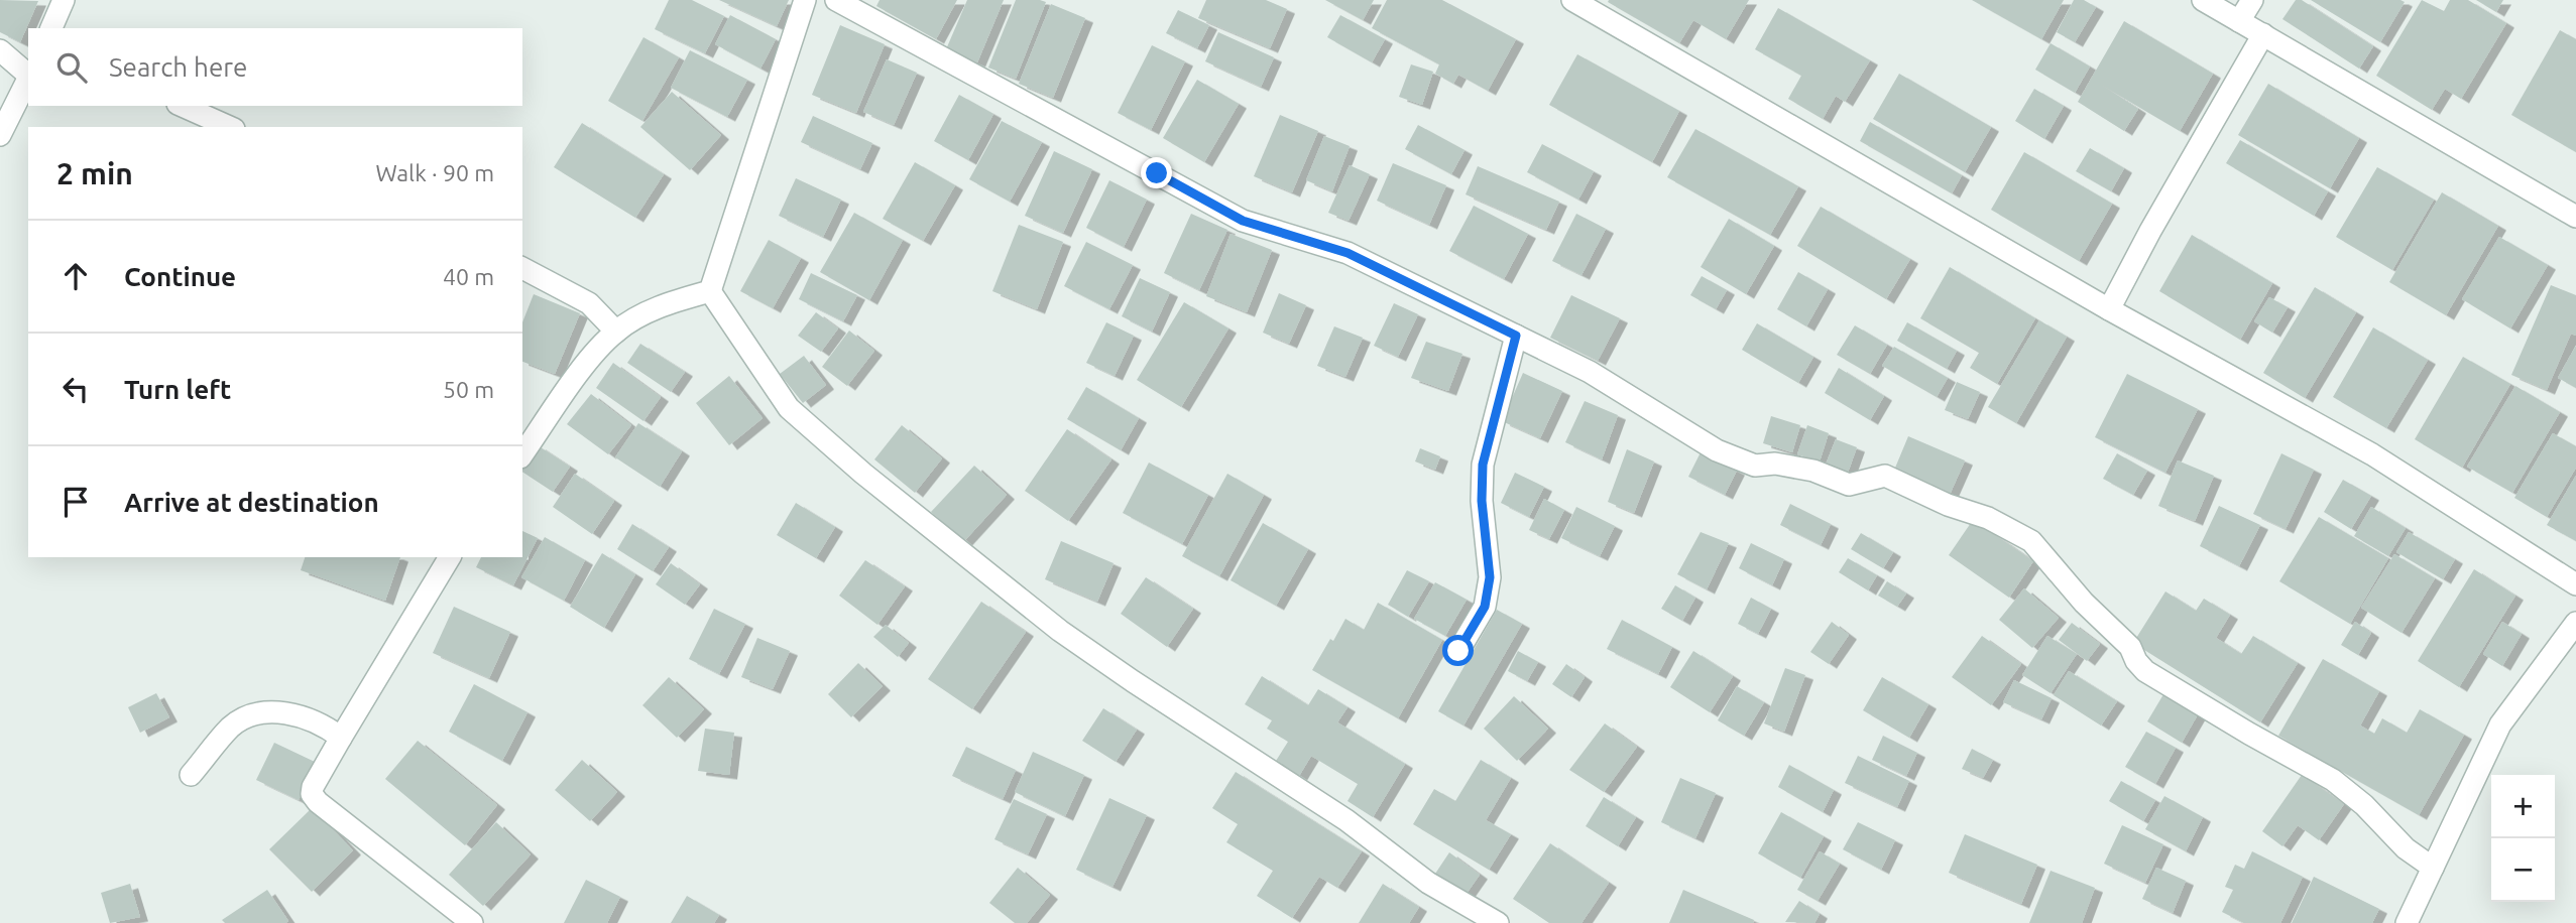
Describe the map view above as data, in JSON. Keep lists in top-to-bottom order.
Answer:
{
  "page": {
    "search": "Search here",
    "heading": ["2 min", "Walk · 90 m"],
    "list": [
      ["Continue", "40 m"],
      ["Turn left", "50 m"],
      "Arrive at destination"
    ],
    "map_buttons": ["+", "−"]
  }
}
